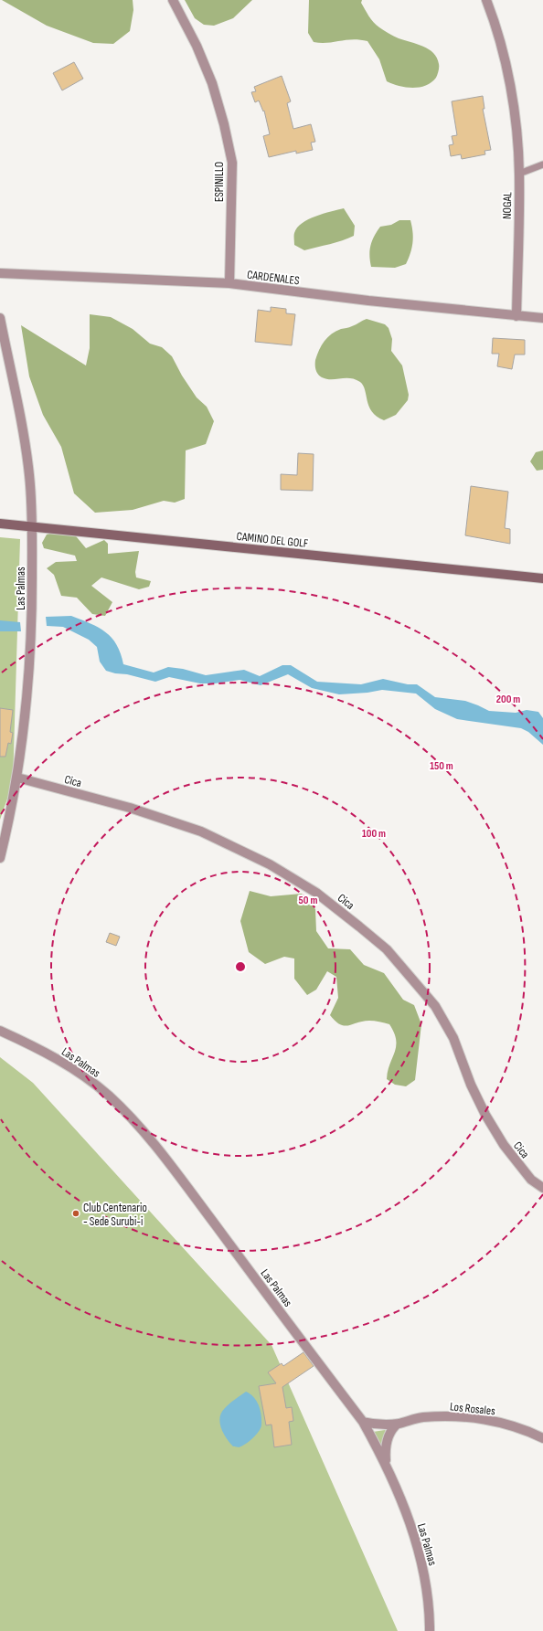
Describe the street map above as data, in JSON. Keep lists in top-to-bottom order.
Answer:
{
  "streets": {
    "street": [
      "ESPINILLO",
      "NOGAL",
      "CARDENALES",
      "CAMINO DEL GOLF",
      "Las Palmas",
      "Cica",
      "Los Rosales"
    ]
  },
  "crossings": [
    ["ESPINILLO", "CARDENALES"],
    ["NOGAL", "CARDENALES"],
    ["CAMINO DEL GOLF", "Las Palmas"],
    ["Las Palmas", "Cica"],
    ["Las Palmas", "Los Rosales"]
  ],
  "places": ["Club Centenario - Sede Surubi-i"],
  "rings": [
    "200 m",
    "150 m",
    "100 m",
    "50 m"
  ]
}
